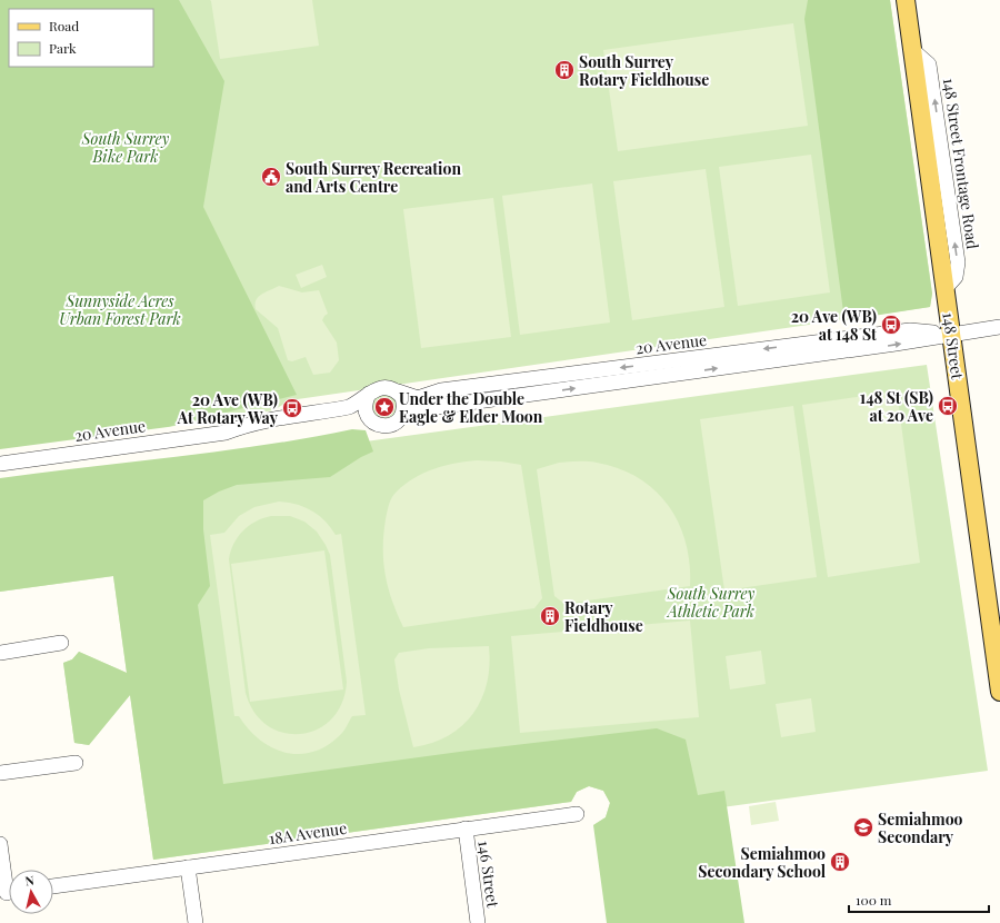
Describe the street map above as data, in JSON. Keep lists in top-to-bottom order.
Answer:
{
  "streets": {
    "main road": ["148 Street"],
    "street": ["20 Avenue", "18A Avenue", "146 Street"]
  },
  "crossings": [
    ["20 Avenue", "148 Street"],
    ["18A Avenue", "146 Street"]
  ],
  "parks": ["South Surrey Bike Park", "Sunnyside Acres Urban Forest Park", "South Surrey Athletic Park"],
  "places": {
    "building": ["South Surrey Rotary Fieldhouse", "Rotary Fieldhouse", "Semiahmoo Secondary School"],
    "public building": ["South Surrey Recreation and Arts Centre"],
    "bus stop": ["20 Ave (WB) at 148 St", "148 St (SB) at 20 Ave", "20 Ave (WB) At Rotary Way"],
    "place": ["Under the Double Eagle & Elder Moon"],
    "school or university": ["Semiahmoo Secondary"]
  },
  "legend": ["Road", "Park"],
  "scale_bar": "100 m",
  "north": "top"
}
